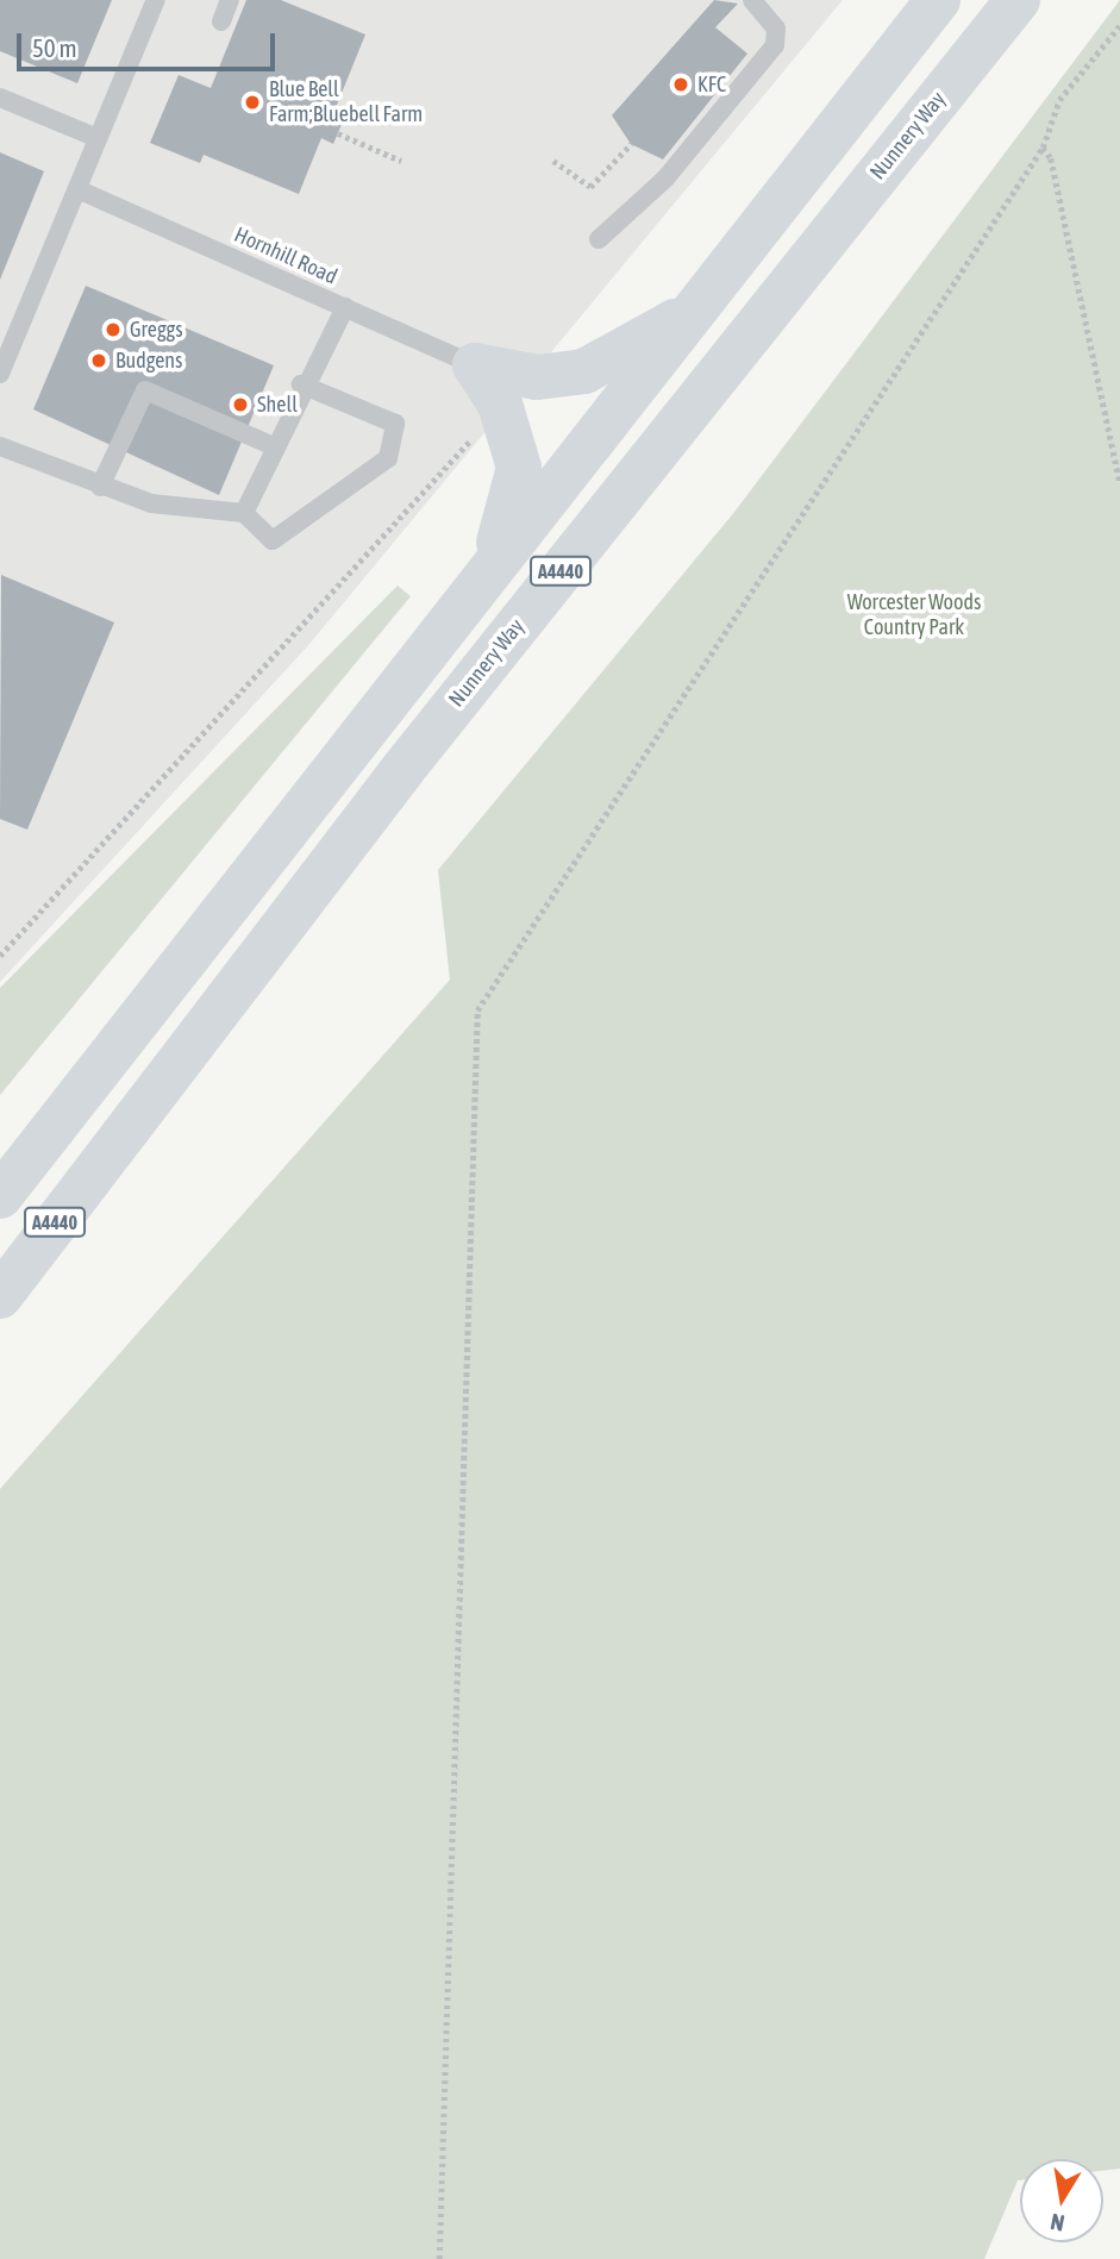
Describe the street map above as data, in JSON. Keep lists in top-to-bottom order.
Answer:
{
  "streets": {
    "main road": ["Nunnery Way", "A4440"],
    "lane": ["Hornhill Road"]
  },
  "parks": ["Worcester Woods Country Park"],
  "places": [
    "KFC",
    "Blue Bell Farm;Bluebell Farm",
    "Greggs",
    "Budgens",
    "Shell"
  ],
  "scale_bar": "50 m",
  "north": "bottom"
}
